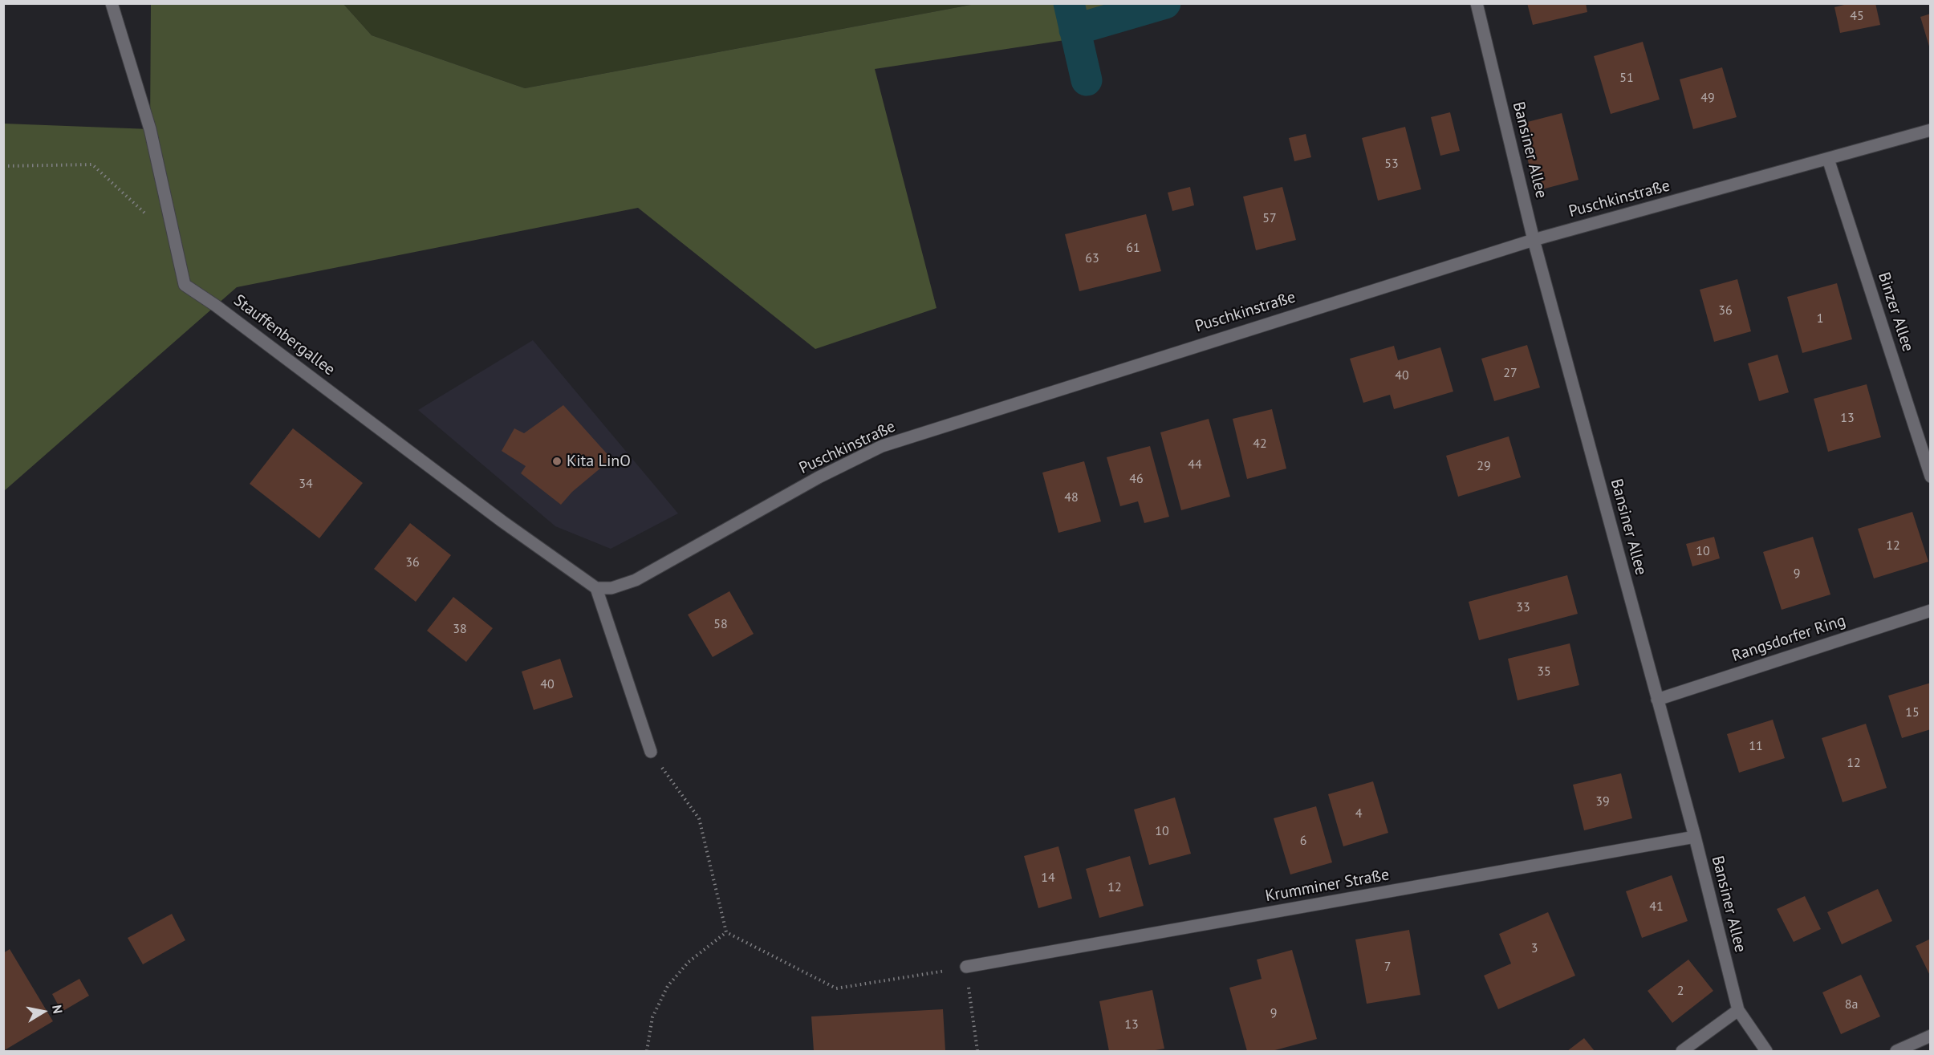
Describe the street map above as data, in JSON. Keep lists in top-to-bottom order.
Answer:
{
  "streets": {
    "street": [
      "Bansiner Allee",
      "Puschkinstraße",
      "Binzer Allee",
      "Stauffenbergallee",
      "Rangsdorfer Ring",
      "Krumminer Straße"
    ]
  },
  "crossings": [
    ["Bansiner Allee", "Puschkinstraße"],
    ["Bansiner Allee", "Rangsdorfer Ring"],
    ["Bansiner Allee", "Krumminer Straße"],
    ["Puschkinstraße", "Binzer Allee"],
    ["Puschkinstraße", "Stauffenbergallee"]
  ],
  "places": ["Kita LinO"],
  "house_numbers": [
    "45",
    "51",
    "49",
    "53",
    "57",
    "61",
    "63",
    "36",
    "1",
    "27",
    "40",
    "13",
    "42",
    "44",
    "29",
    "46",
    "34",
    "48",
    "12",
    "10",
    "36",
    "9",
    "33",
    "58",
    "38",
    "35",
    "40",
    "15",
    "11",
    "12",
    "39",
    "4",
    "10",
    "6",
    "14",
    "12",
    "41",
    "3",
    "7",
    "2",
    "8a",
    "9",
    "13"
  ],
  "north": "right"
}
